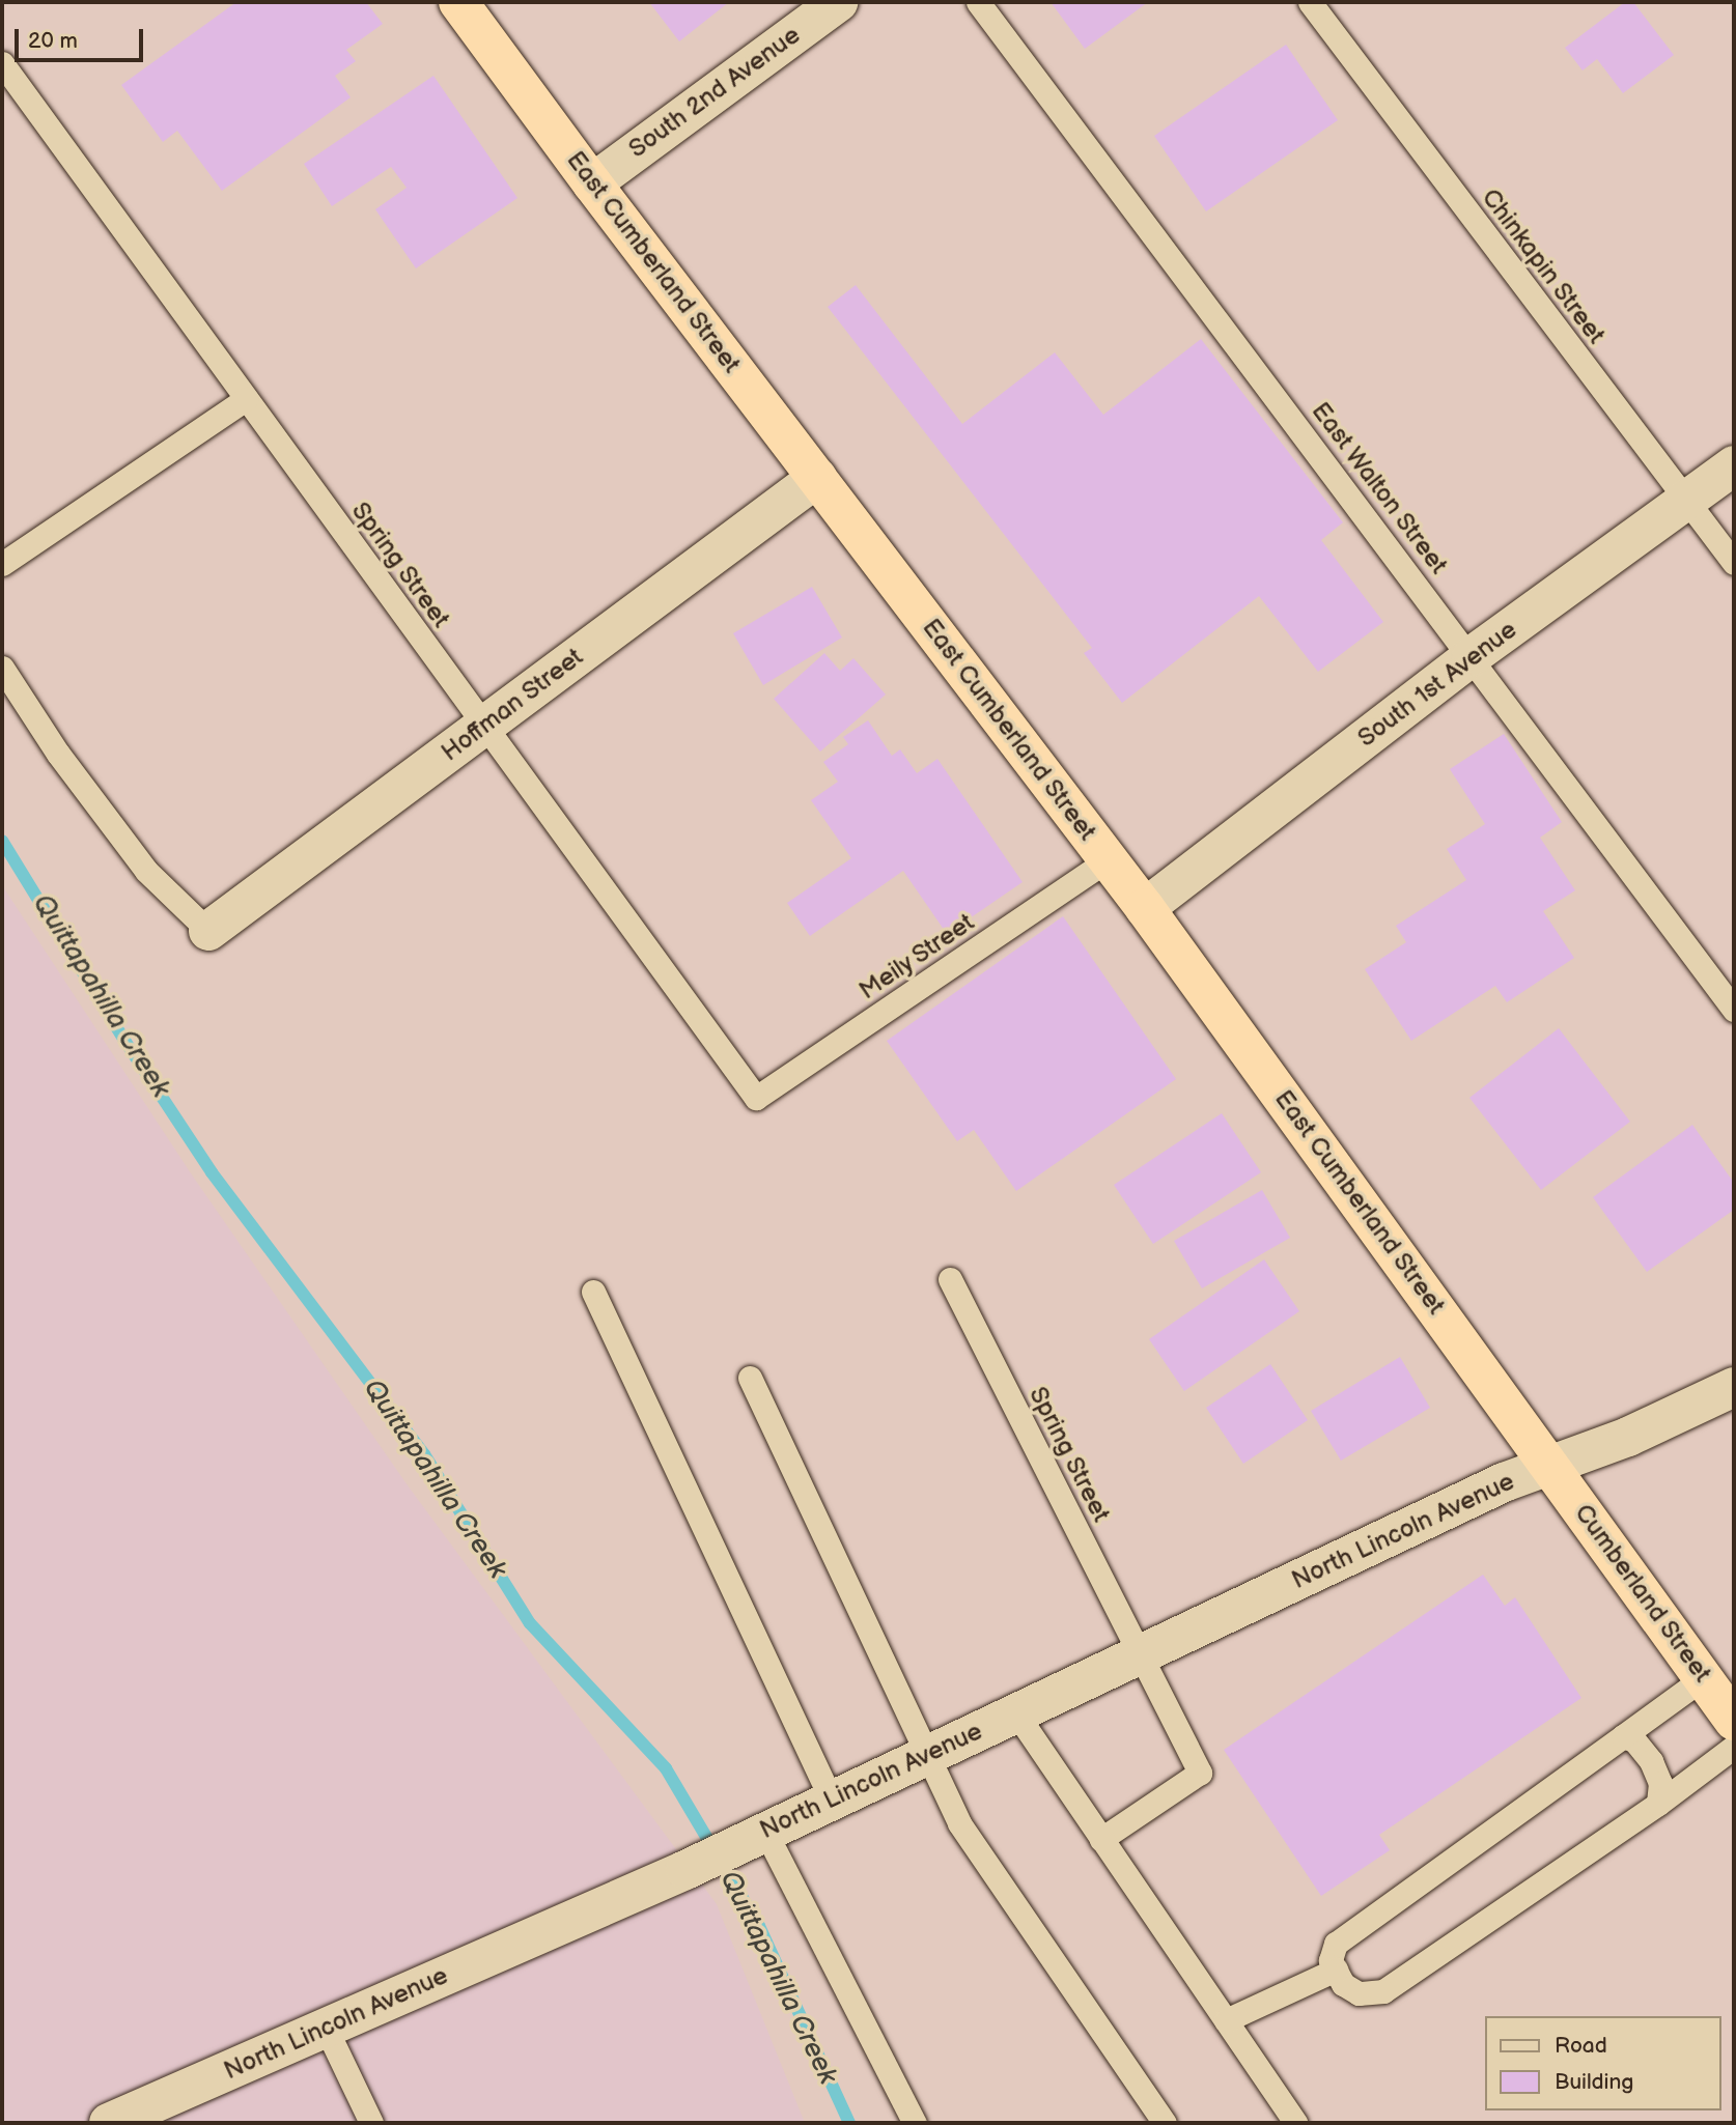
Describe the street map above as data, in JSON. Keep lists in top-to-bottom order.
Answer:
{
  "streets": {
    "highway": ["East Cumberland Street", "Cumberland Street"],
    "street": [
      "South 2nd Avenue",
      "South 1st Avenue",
      "Hoffman Street",
      "North Lincoln Avenue"
    ],
    "lane": [
      "Chinkapin Street",
      "East Walton Street",
      "Spring Street",
      "Meily Street"
    ]
  },
  "crossings": [
    ["South 2nd Avenue", "East Cumberland Street"],
    ["East Cumberland Street", "South 1st Avenue"],
    ["East Cumberland Street", "Hoffman Street"],
    ["East Cumberland Street", "Meily Street"],
    ["East Cumberland Street", "North Lincoln Avenue"],
    ["East Cumberland Street", "Cumberland Street"],
    ["Chinkapin Street", "South 1st Avenue"],
    ["East Walton Street", "South 1st Avenue"],
    ["Spring Street", "Hoffman Street"],
    ["Spring Street", "Meily Street"],
    ["Spring Street", "North Lincoln Avenue"],
    ["North Lincoln Avenue", "Cumberland Street"]
  ],
  "water": ["Quittapahilla Creek"],
  "legend": ["Road", "Building"],
  "scale_bar": "20 m"
}
